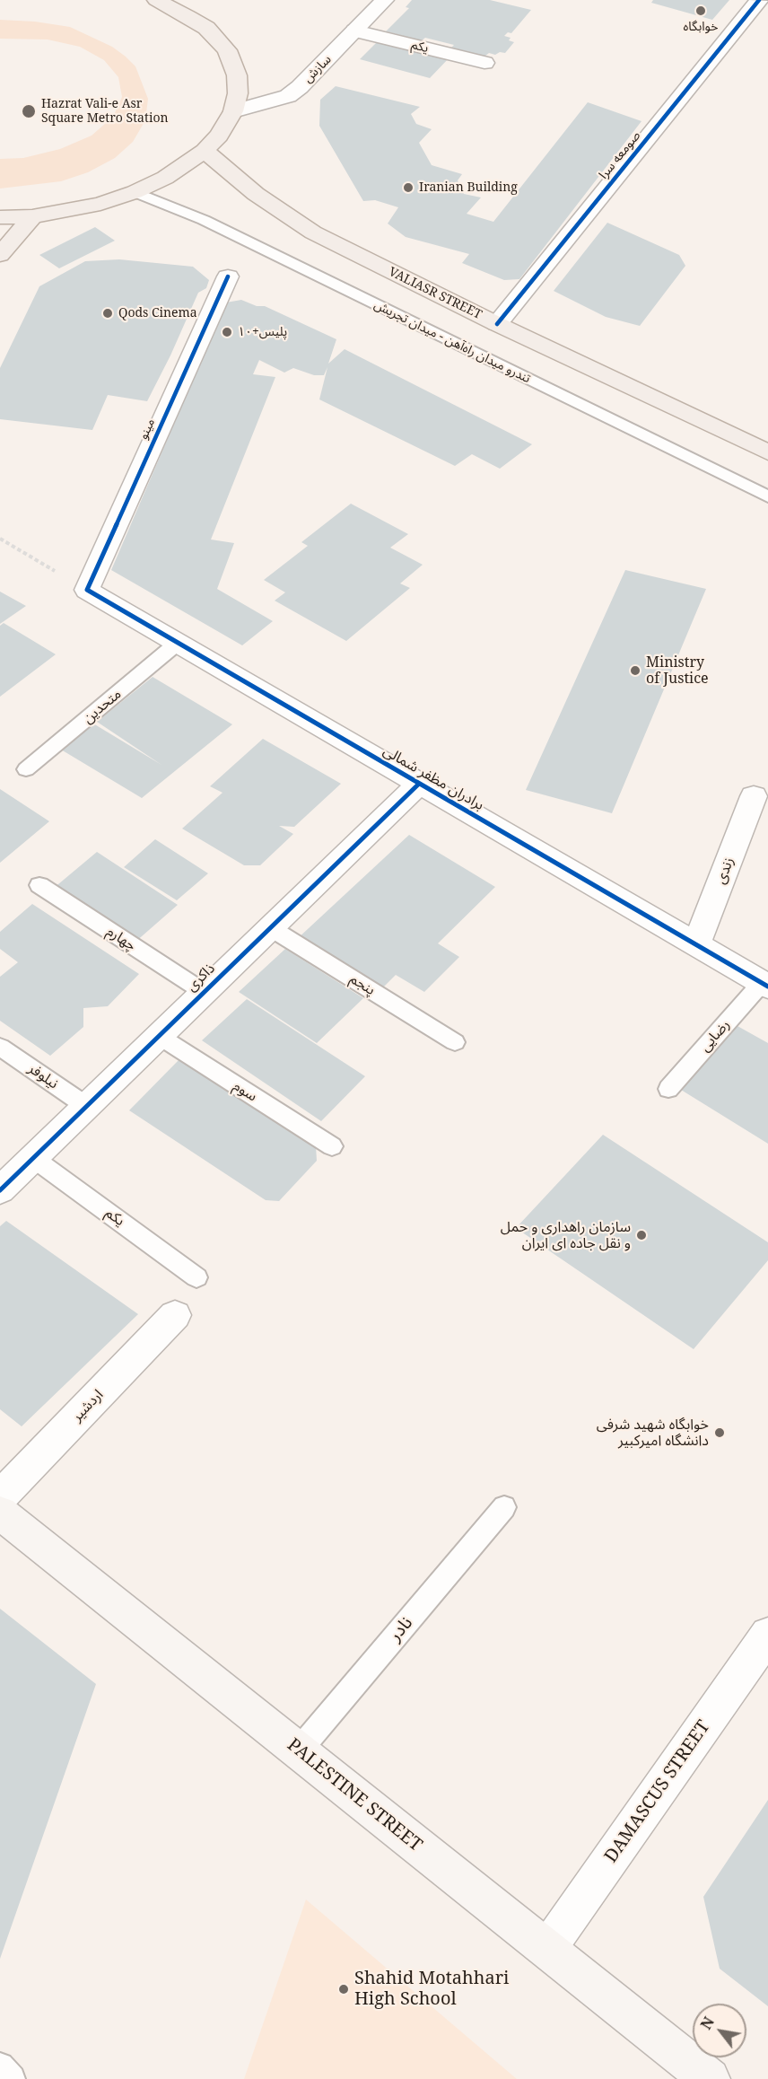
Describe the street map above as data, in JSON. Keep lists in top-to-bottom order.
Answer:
{
  "streets": {
    "main road": ["VALIASR STREET", "PALESTINE STREET"],
    "street": [
      "یکم",
      "سازش",
      "صومعه سرا",
      "مینو",
      "برادران مظفر شمالی",
      "زندی",
      "ذاکری",
      "اردشیر",
      "DAMASCUS STREET"
    ],
    "lane": [
      "تندرو میدان راه‌آهن - میدان تجریش",
      "متحدین",
      "چهارم",
      "پنجم",
      "رضایی",
      "نیلوفر",
      "سوم",
      "نادر"
    ]
  },
  "crossings": [
    ["یکم", "سازش"],
    ["یکم", "ذاکری"],
    ["صومعه سرا", "VALIASR STREET"],
    ["مینو", "برادران مظفر شمالی"],
    ["متحدین", "برادران مظفر شمالی"],
    ["برادران مظفر شمالی", "زندی"],
    ["برادران مظفر شمالی", "ذاکری"],
    ["برادران مظفر شمالی", "رضایی"],
    ["چهارم", "ذاکری"],
    ["ذاکری", "پنجم"],
    ["ذاکری", "نیلوفر"],
    ["ذاکری", "سوم"],
    ["نادر", "PALESTINE STREET"],
    ["DAMASCUS STREET", "PALESTINE STREET"]
  ],
  "places": [
    "خوابگاه",
    "Hazrat Vali-e Asr Square Metro Station",
    "Iranian Building",
    "Qods Cinema",
    "پلیس+۱۰",
    "Ministry of Justice",
    "سازمان راهداری و حمل و نقل جاده ای ایران",
    "خوابگاه شهید شرفی دانشگاه امیرکبیر",
    "Shahid Motahhari High School"
  ],
  "north": "top left"
}
